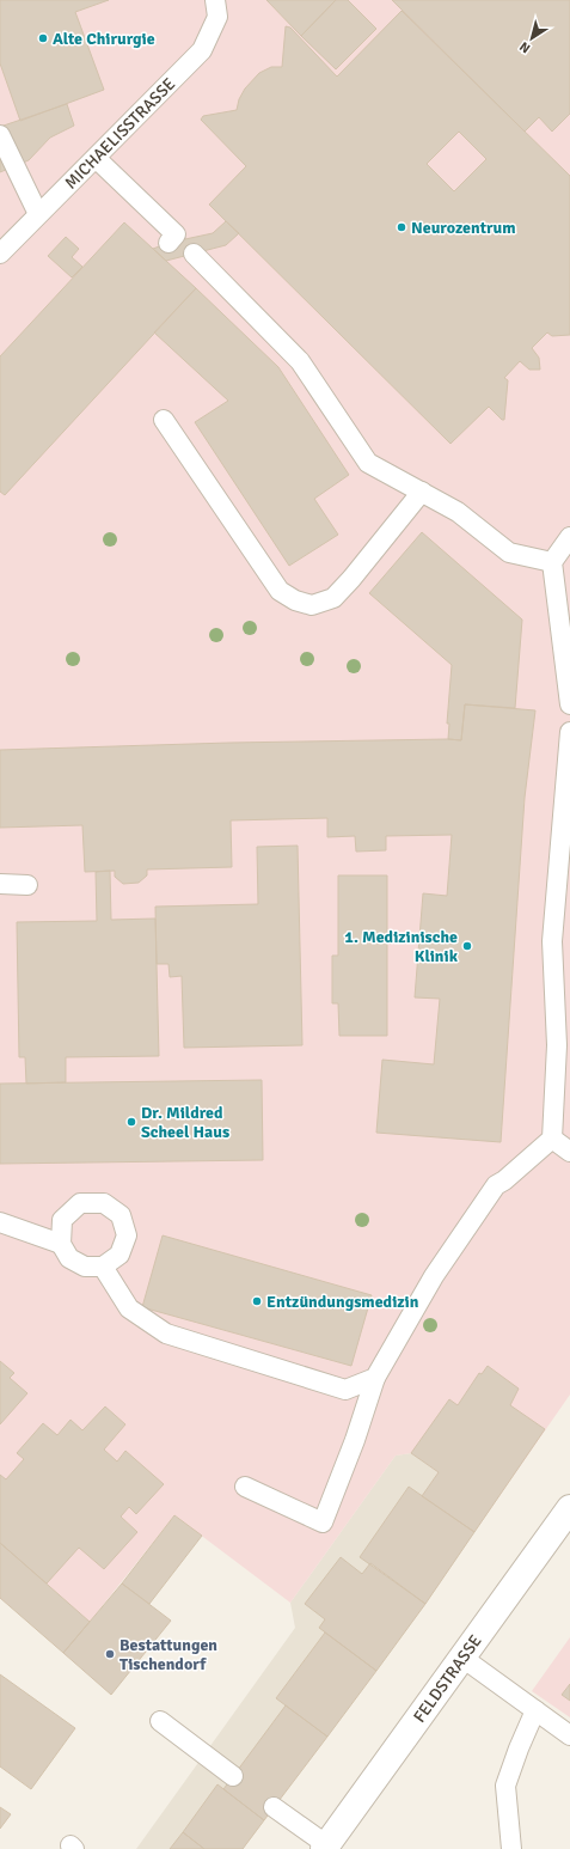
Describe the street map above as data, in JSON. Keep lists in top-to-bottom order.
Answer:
{
  "streets": {
    "street": ["FELDSTRASSE"],
    "lane": ["MICHAELISSTRASSE"]
  },
  "places": [
    "Alte Chirurgie",
    "Neurozentrum",
    "1. Medizinische Klinik",
    "Dr. Mildred Scheel Haus",
    "Entzündungsmedizin",
    "Bestattungen Tischendorf"
  ],
  "north": "bottom left"
}
